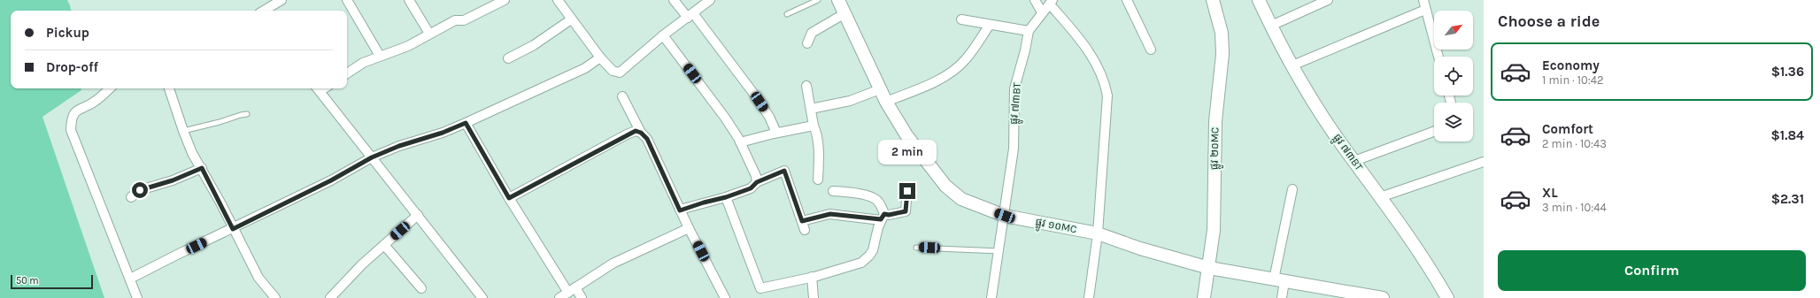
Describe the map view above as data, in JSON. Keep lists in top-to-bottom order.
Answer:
{
  "streets": {
    "street": ["ផ្លូវ ៧៣BT", "ផ្លូវ ២០MC", "ផ្លូវ ១០MC"]
  },
  "crossings": [
    ["ផ្លូវ ៧៣BT", "ផ្លូវ ១០MC"],
    ["ផ្លូវ ២០MC", "ផ្លូវ ១០MC"]
  ],
  "scale_bar": "50 m",
  "north": "top right",
  "page": {
    "heading": "Choose a ride",
    "banner": ["Pickup", "Drop-off"],
    "list": [
      {
        "name": "Economy",
        "note": "1 min · 10:42",
        "value": "$1.36"
      },
      {
        "name": "Comfort",
        "note": "2 min · 10:43",
        "value": "$1.84"
      },
      {
        "name": "XL",
        "note": "3 min · 10:44",
        "value": "$2.31"
      }
    ],
    "bubble": "2 min",
    "buttons": "Confirm",
    "scale": "50 m"
  }
}
